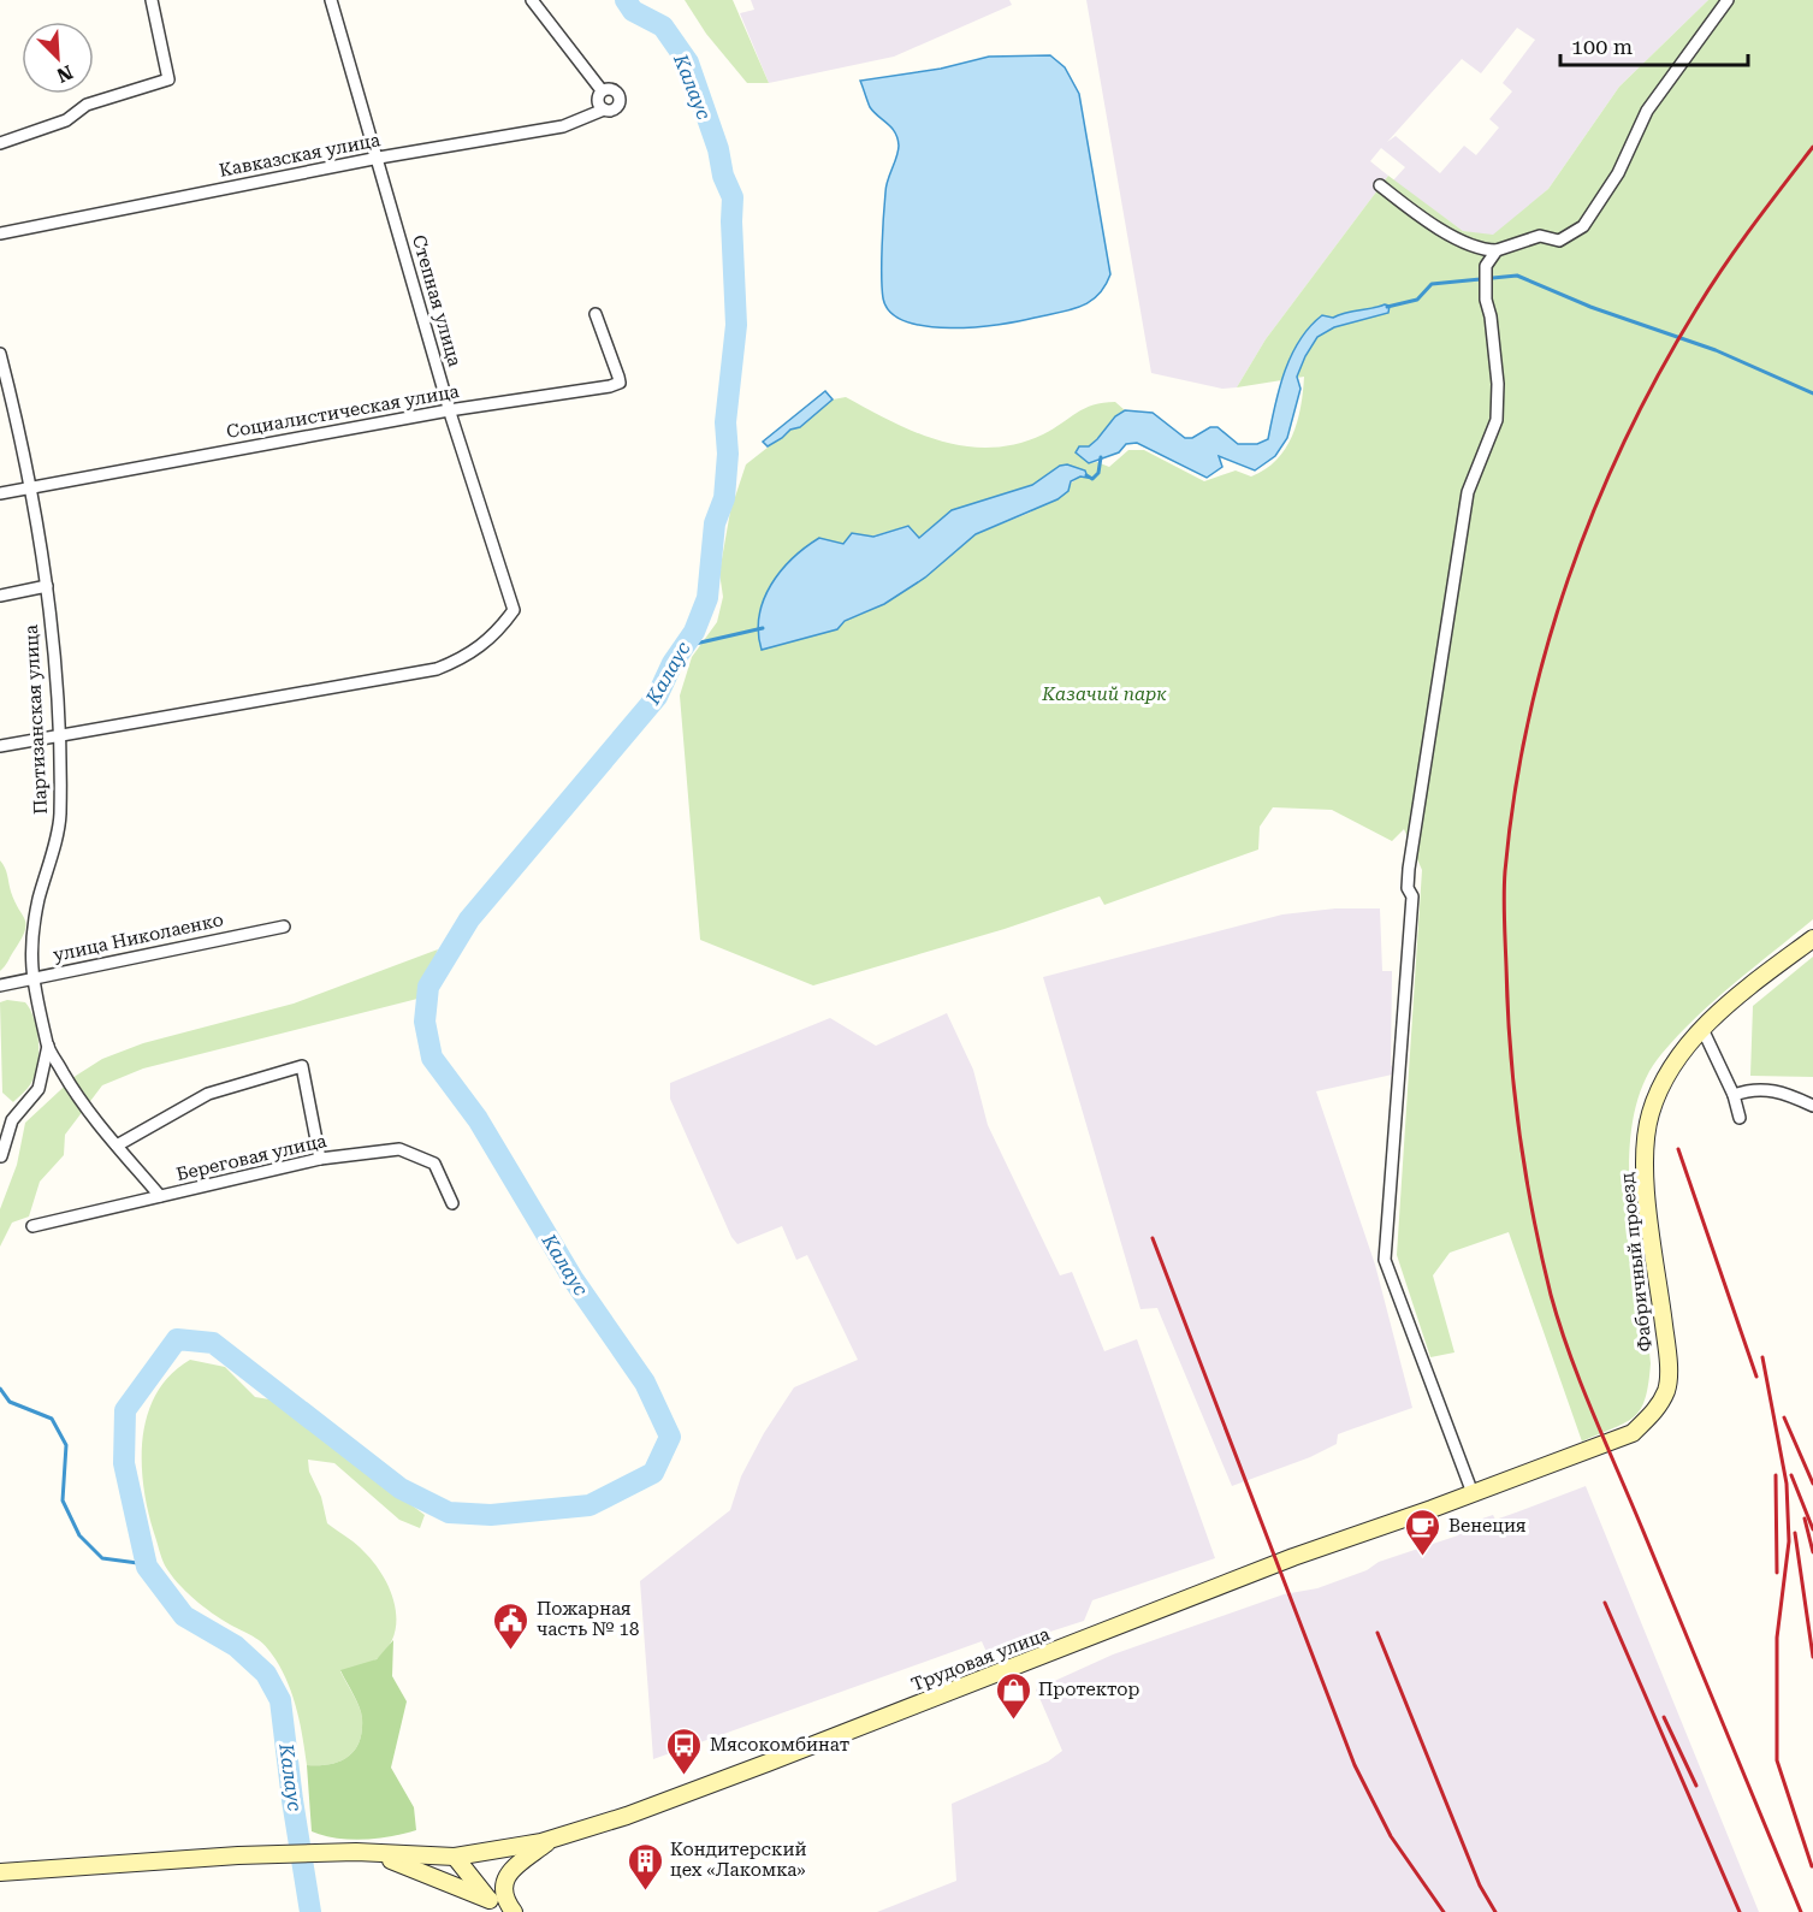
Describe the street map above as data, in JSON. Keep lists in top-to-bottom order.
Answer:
{
  "streets": {
    "main road": ["Фабричный проезд", "Трудовая улица"],
    "street": [
      "Кавказская улица",
      "Степная улица",
      "Социалистическая улица",
      "Партизанская улица",
      "улица Николаенко",
      "Береговая улица"
    ]
  },
  "crossings": [
    ["Кавказская улица", "Степная улица"],
    ["Степная улица", "Социалистическая улица"],
    ["Степная улица", "Партизанская улица"],
    ["Социалистическая улица", "Партизанская улица"],
    ["Партизанская улица", "улица Николаенко"],
    ["Партизанская улица", "Береговая улица"],
    ["Фабричный проезд", "Трудовая улица"]
  ],
  "water": ["Калаус"],
  "parks": ["Казачий парк"],
  "places": {
    "cafe": ["Венеция"],
    "public building": ["Пожарная часть № 18"],
    "shop": ["Протектор"],
    "bus stop": ["Мясокомбинат"],
    "building": ["Кондитерский цех «Лакомка»"]
  },
  "scale_bar": "100 m",
  "north": "bottom right"
}
